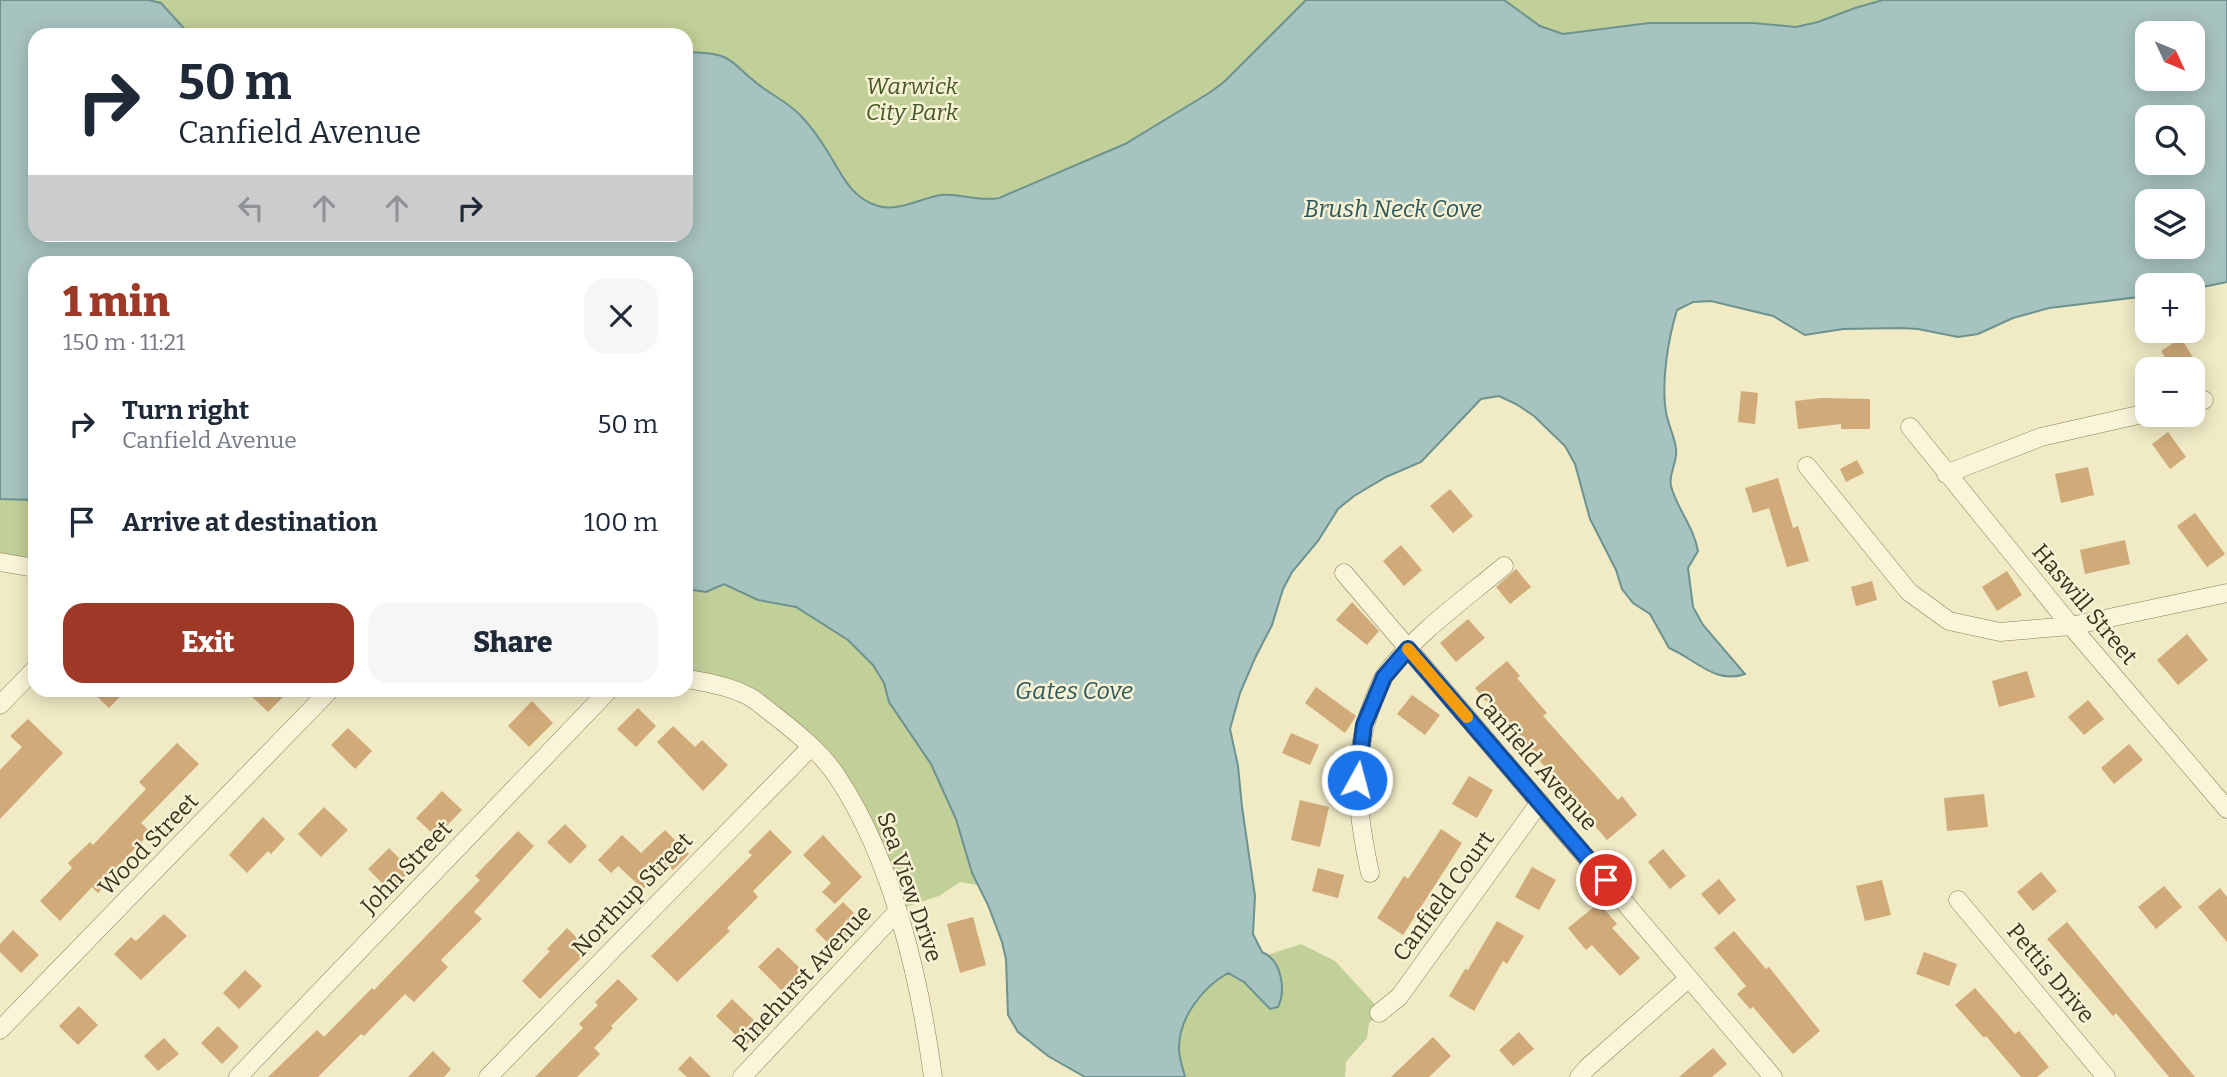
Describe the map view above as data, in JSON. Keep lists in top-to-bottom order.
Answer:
{
  "streets": {
    "street": [
      "Haswill Street",
      "Canfield Avenue",
      "Wood Street",
      "John Street",
      "Sea View Drive",
      "Northup Street",
      "Canfield Court",
      "Pettis Drive",
      "Pinehurst Avenue"
    ]
  },
  "crossings": [
    ["Canfield Avenue", "Canfield Court"],
    ["Sea View Drive", "Northup Street"],
    ["Sea View Drive", "Pinehurst Avenue"]
  ],
  "water": ["Brush Neck Cove", "Gates Cove"],
  "parks": ["Warwick City Park"],
  "north": "bottom right",
  "page": {
    "map_buttons": ["+", "−"],
    "turn": ["50 m", "Canfield Avenue"],
    "heading": ["1 min", "150 m · 11:21"],
    "list": [
      {
        "name": "Turn right",
        "note": "Canfield Avenue",
        "value": "50 m"
      },
      {
        "name": "Arrive at destination",
        "value": "100 m"
      }
    ],
    "buttons": ["Exit", "Share"]
  }
}
